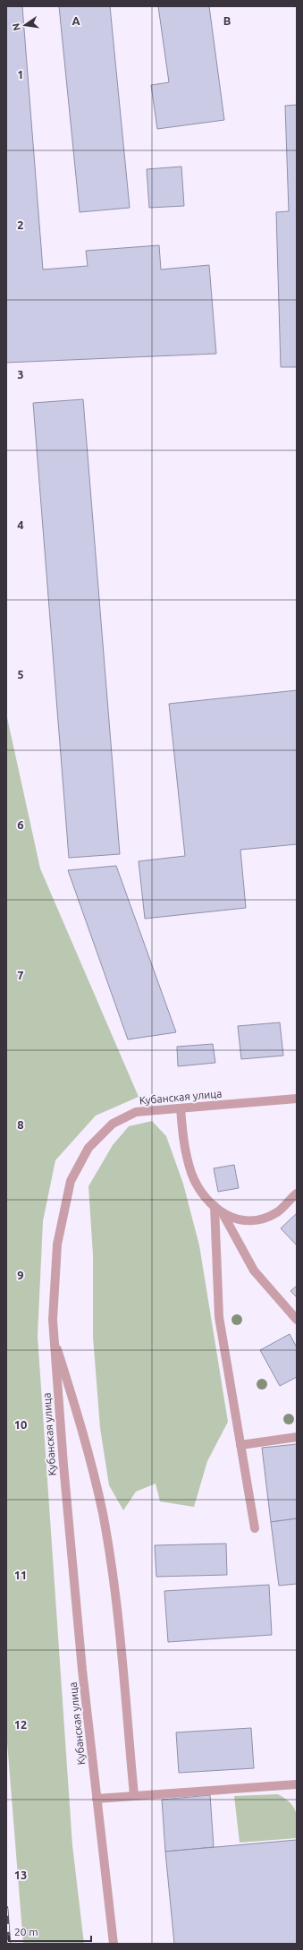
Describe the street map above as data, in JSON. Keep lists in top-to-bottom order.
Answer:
{
  "streets": {
    "street": ["Кубанская улица"]
  },
  "scale_bar": "20 m",
  "north": "left",
  "grid": {
    "columns": ["A", "B"],
    "rows": [
      "1",
      "2",
      "3",
      "4",
      "5",
      "6",
      "7",
      "8",
      "9",
      "10",
      "11",
      "12",
      "13"
    ]
  }
}
